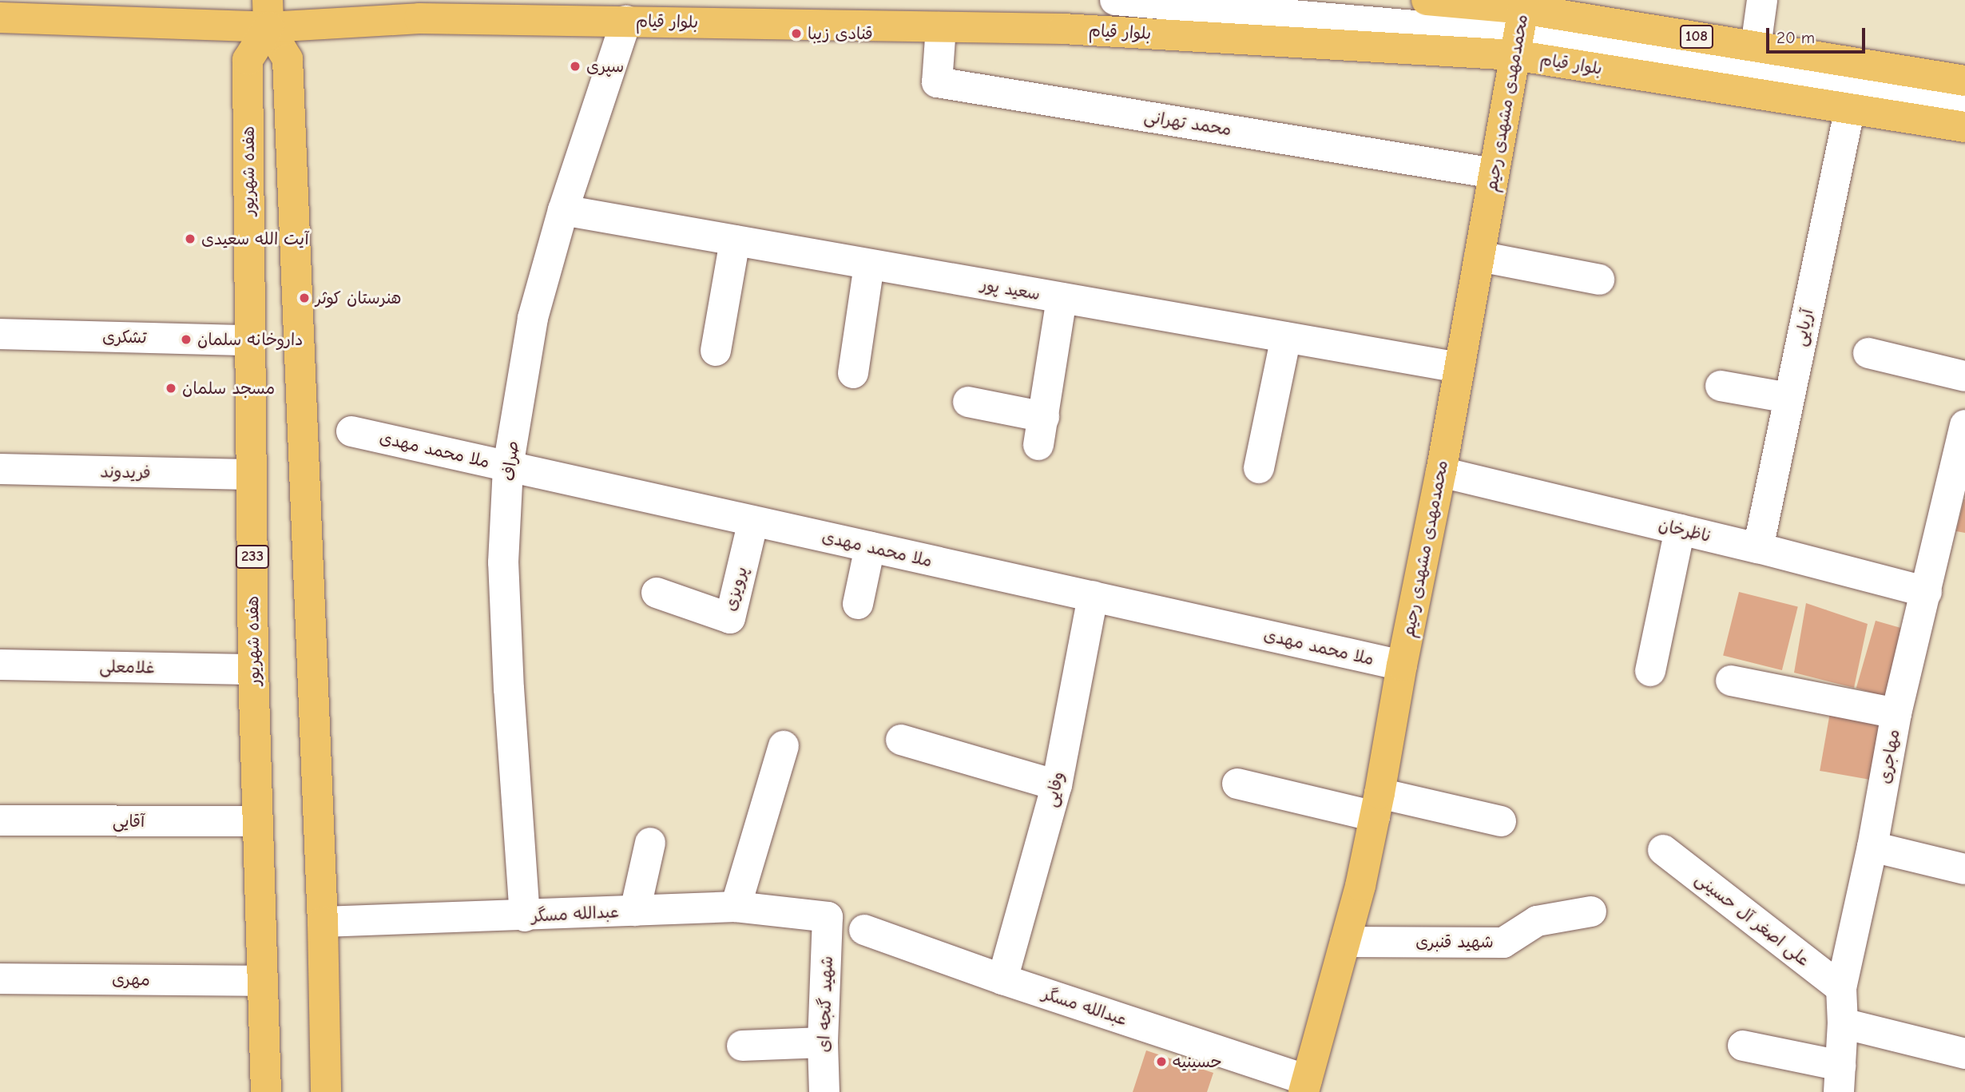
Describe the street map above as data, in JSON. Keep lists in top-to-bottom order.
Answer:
{
  "streets": {
    "main road": [
      "بلوار قیام",
      "108",
      "محمدمهدی مشهدی رحیم",
      "هفده شهریور",
      "233"
    ],
    "street": [
      "محمد تهرانی",
      "سعید پور",
      "آریایی",
      "تشکری",
      "ملا محمد مهدی",
      "صراف",
      "فریدوند",
      "ناظرخان",
      "پرویزی",
      "غلامعلی",
      "مهاجری",
      "وفایی",
      "آقایی",
      "عبدالله مسگر",
      "علی اصغر آل حسینی",
      "شهید قنبری",
      "مهری",
      "شهید گنجه ای"
    ]
  },
  "crossings": [
    ["بلوار قیام", "محمدمهدی مشهدی رحیم"],
    ["بلوار قیام", "محمد تهرانی"],
    ["بلوار قیام", "هفده شهریور"],
    ["بلوار قیام", "آریایی"],
    ["بلوار قیام", "صراف"],
    ["محمدمهدی مشهدی رحیم", "محمد تهرانی"],
    ["محمدمهدی مشهدی رحیم", "سعید پور"],
    ["محمدمهدی مشهدی رحیم", "ملا محمد مهدی"],
    ["محمدمهدی مشهدی رحیم", "ناظرخان"],
    ["محمدمهدی مشهدی رحیم", "عبدالله مسگر"],
    ["محمدمهدی مشهدی رحیم", "شهید قنبری"],
    ["هفده شهریور", "تشکری"],
    ["هفده شهریور", "فریدوند"],
    ["هفده شهریور", "غلامعلی"],
    ["هفده شهریور", "آقایی"],
    ["هفده شهریور", "مهری"],
    ["سعید پور", "صراف"],
    ["آریایی", "ناظرخان"],
    ["ملا محمد مهدی", "صراف"],
    ["ملا محمد مهدی", "پرویزی"],
    ["ملا محمد مهدی", "وفایی"],
    ["صراف", "عبدالله مسگر"],
    ["ناظرخان", "مهاجری"],
    ["مهاجری", "علی اصغر آل حسینی"],
    ["وفایی", "عبدالله مسگر"],
    ["عبدالله مسگر", "شهید گنجه ای"]
  ],
  "places": [
    "قنادی زیبا",
    "سپری",
    "آیت الله سعیدی",
    "هنرستان کوثر",
    "داروخانه سلمان",
    "مسجد سلمان",
    "حسینیه"
  ],
  "scale_bar": "20 m"
}
